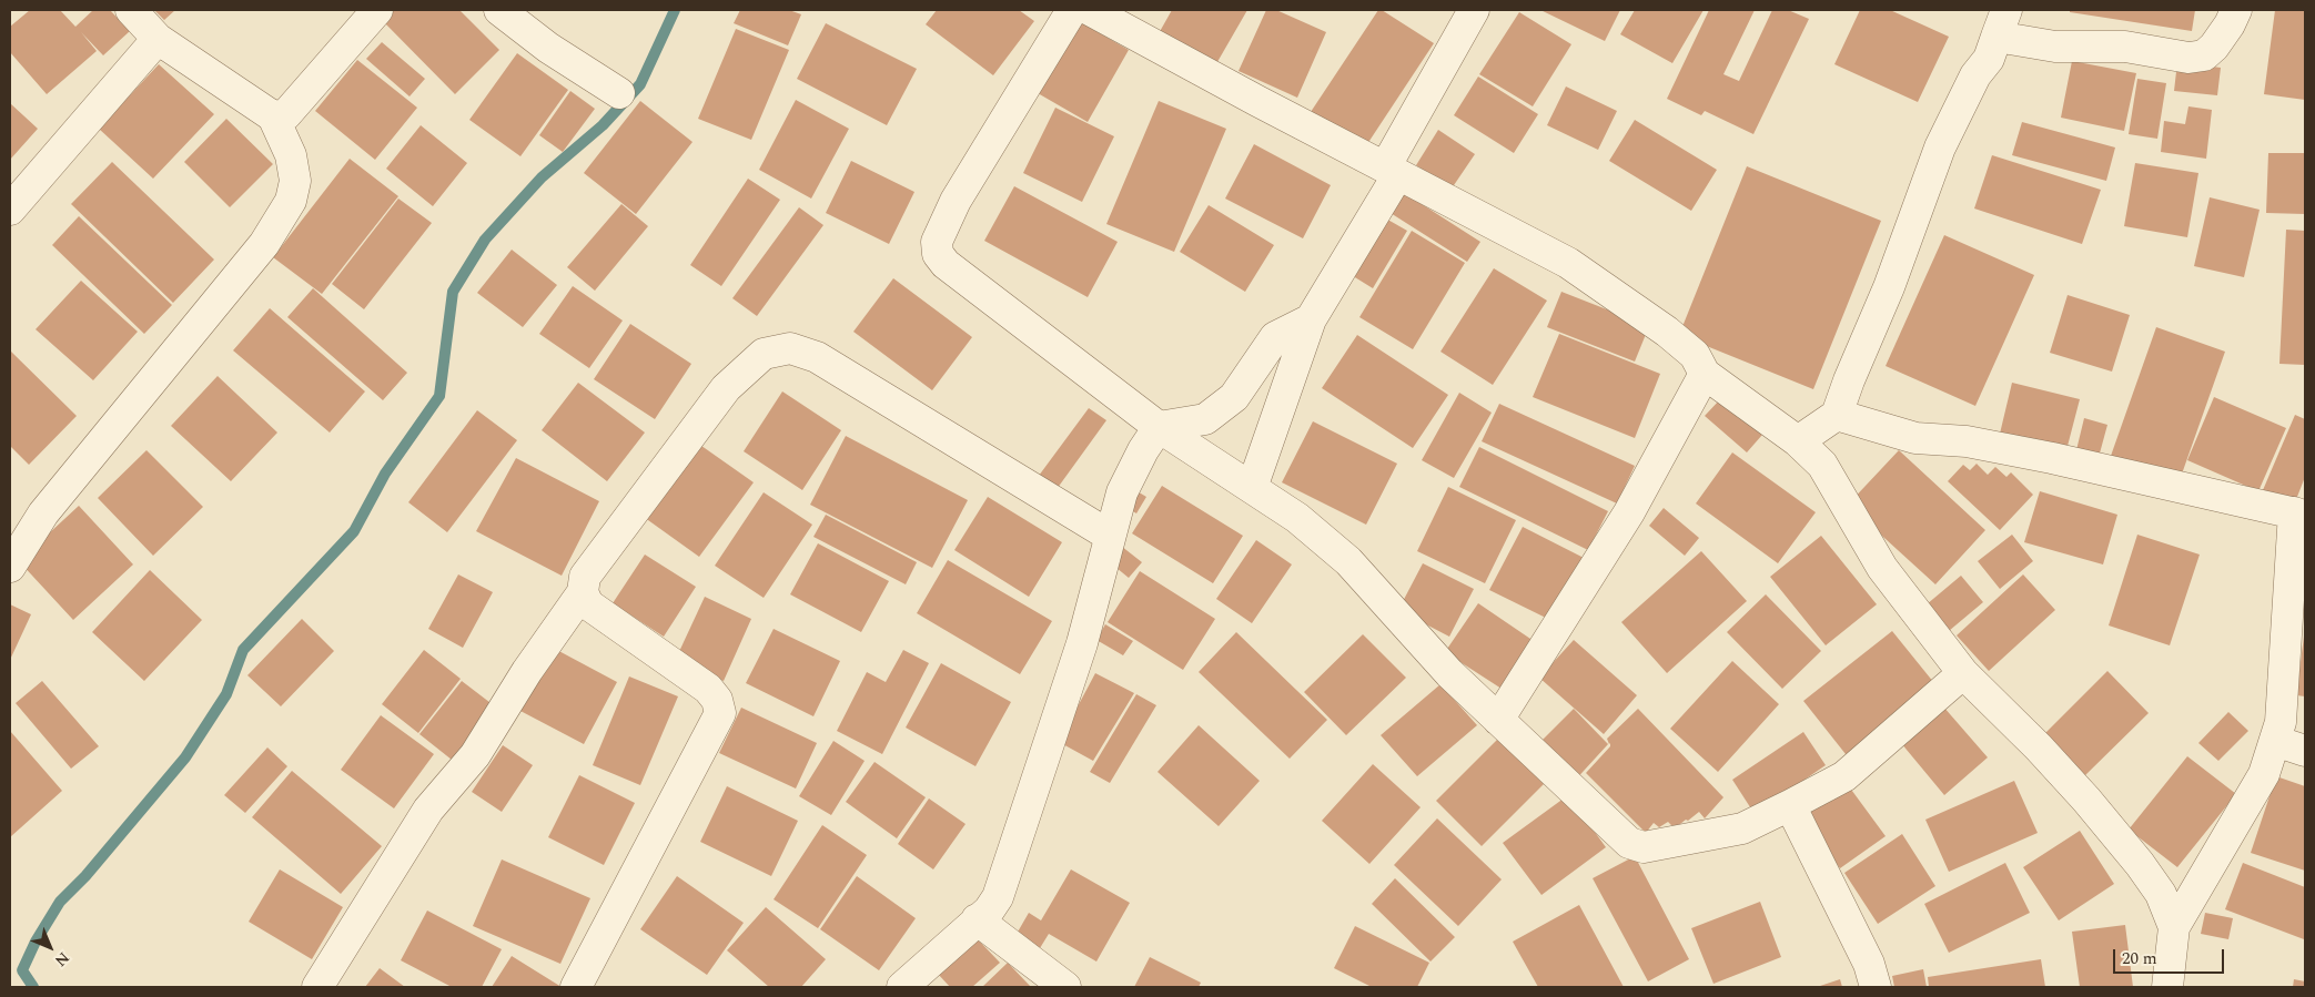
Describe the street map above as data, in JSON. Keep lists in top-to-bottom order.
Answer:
{
  "scale_bar": "20 m",
  "north": "bottom right"
}
